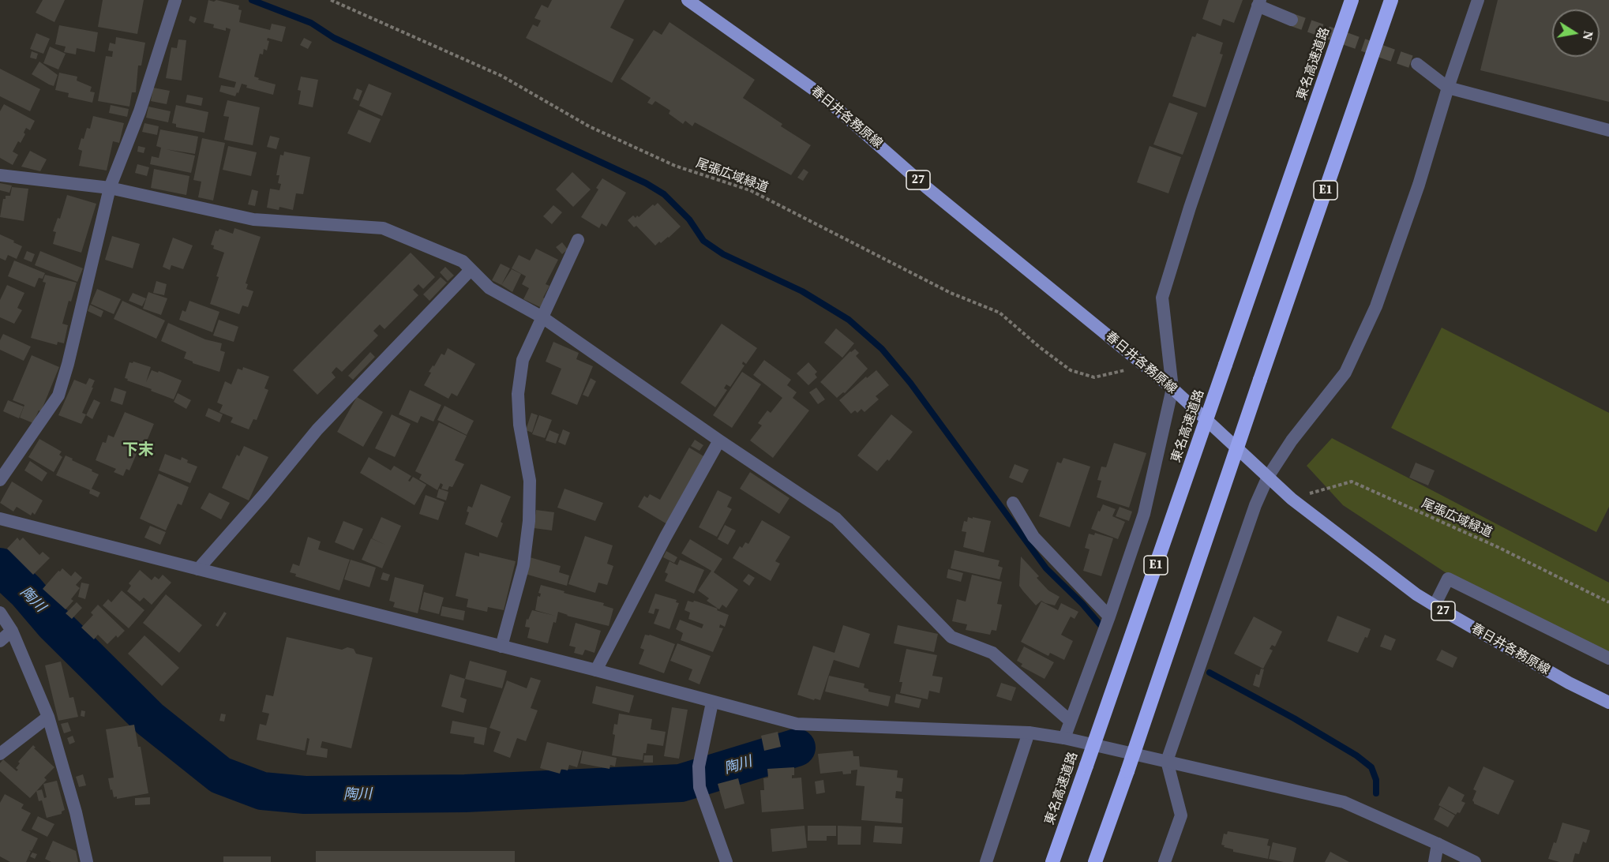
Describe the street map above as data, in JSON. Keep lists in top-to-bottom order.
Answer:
{
  "streets": {
    "highway": ["東名高速道路", "E1"],
    "main road": ["春日井各務原線", "27"],
    "path": ["尾張広域緑道"]
  },
  "crossings": [
    ["春日井各務原線", "尾張広域緑道"]
  ],
  "districts": ["下末"],
  "water": ["陶川"],
  "north": "right"
}
